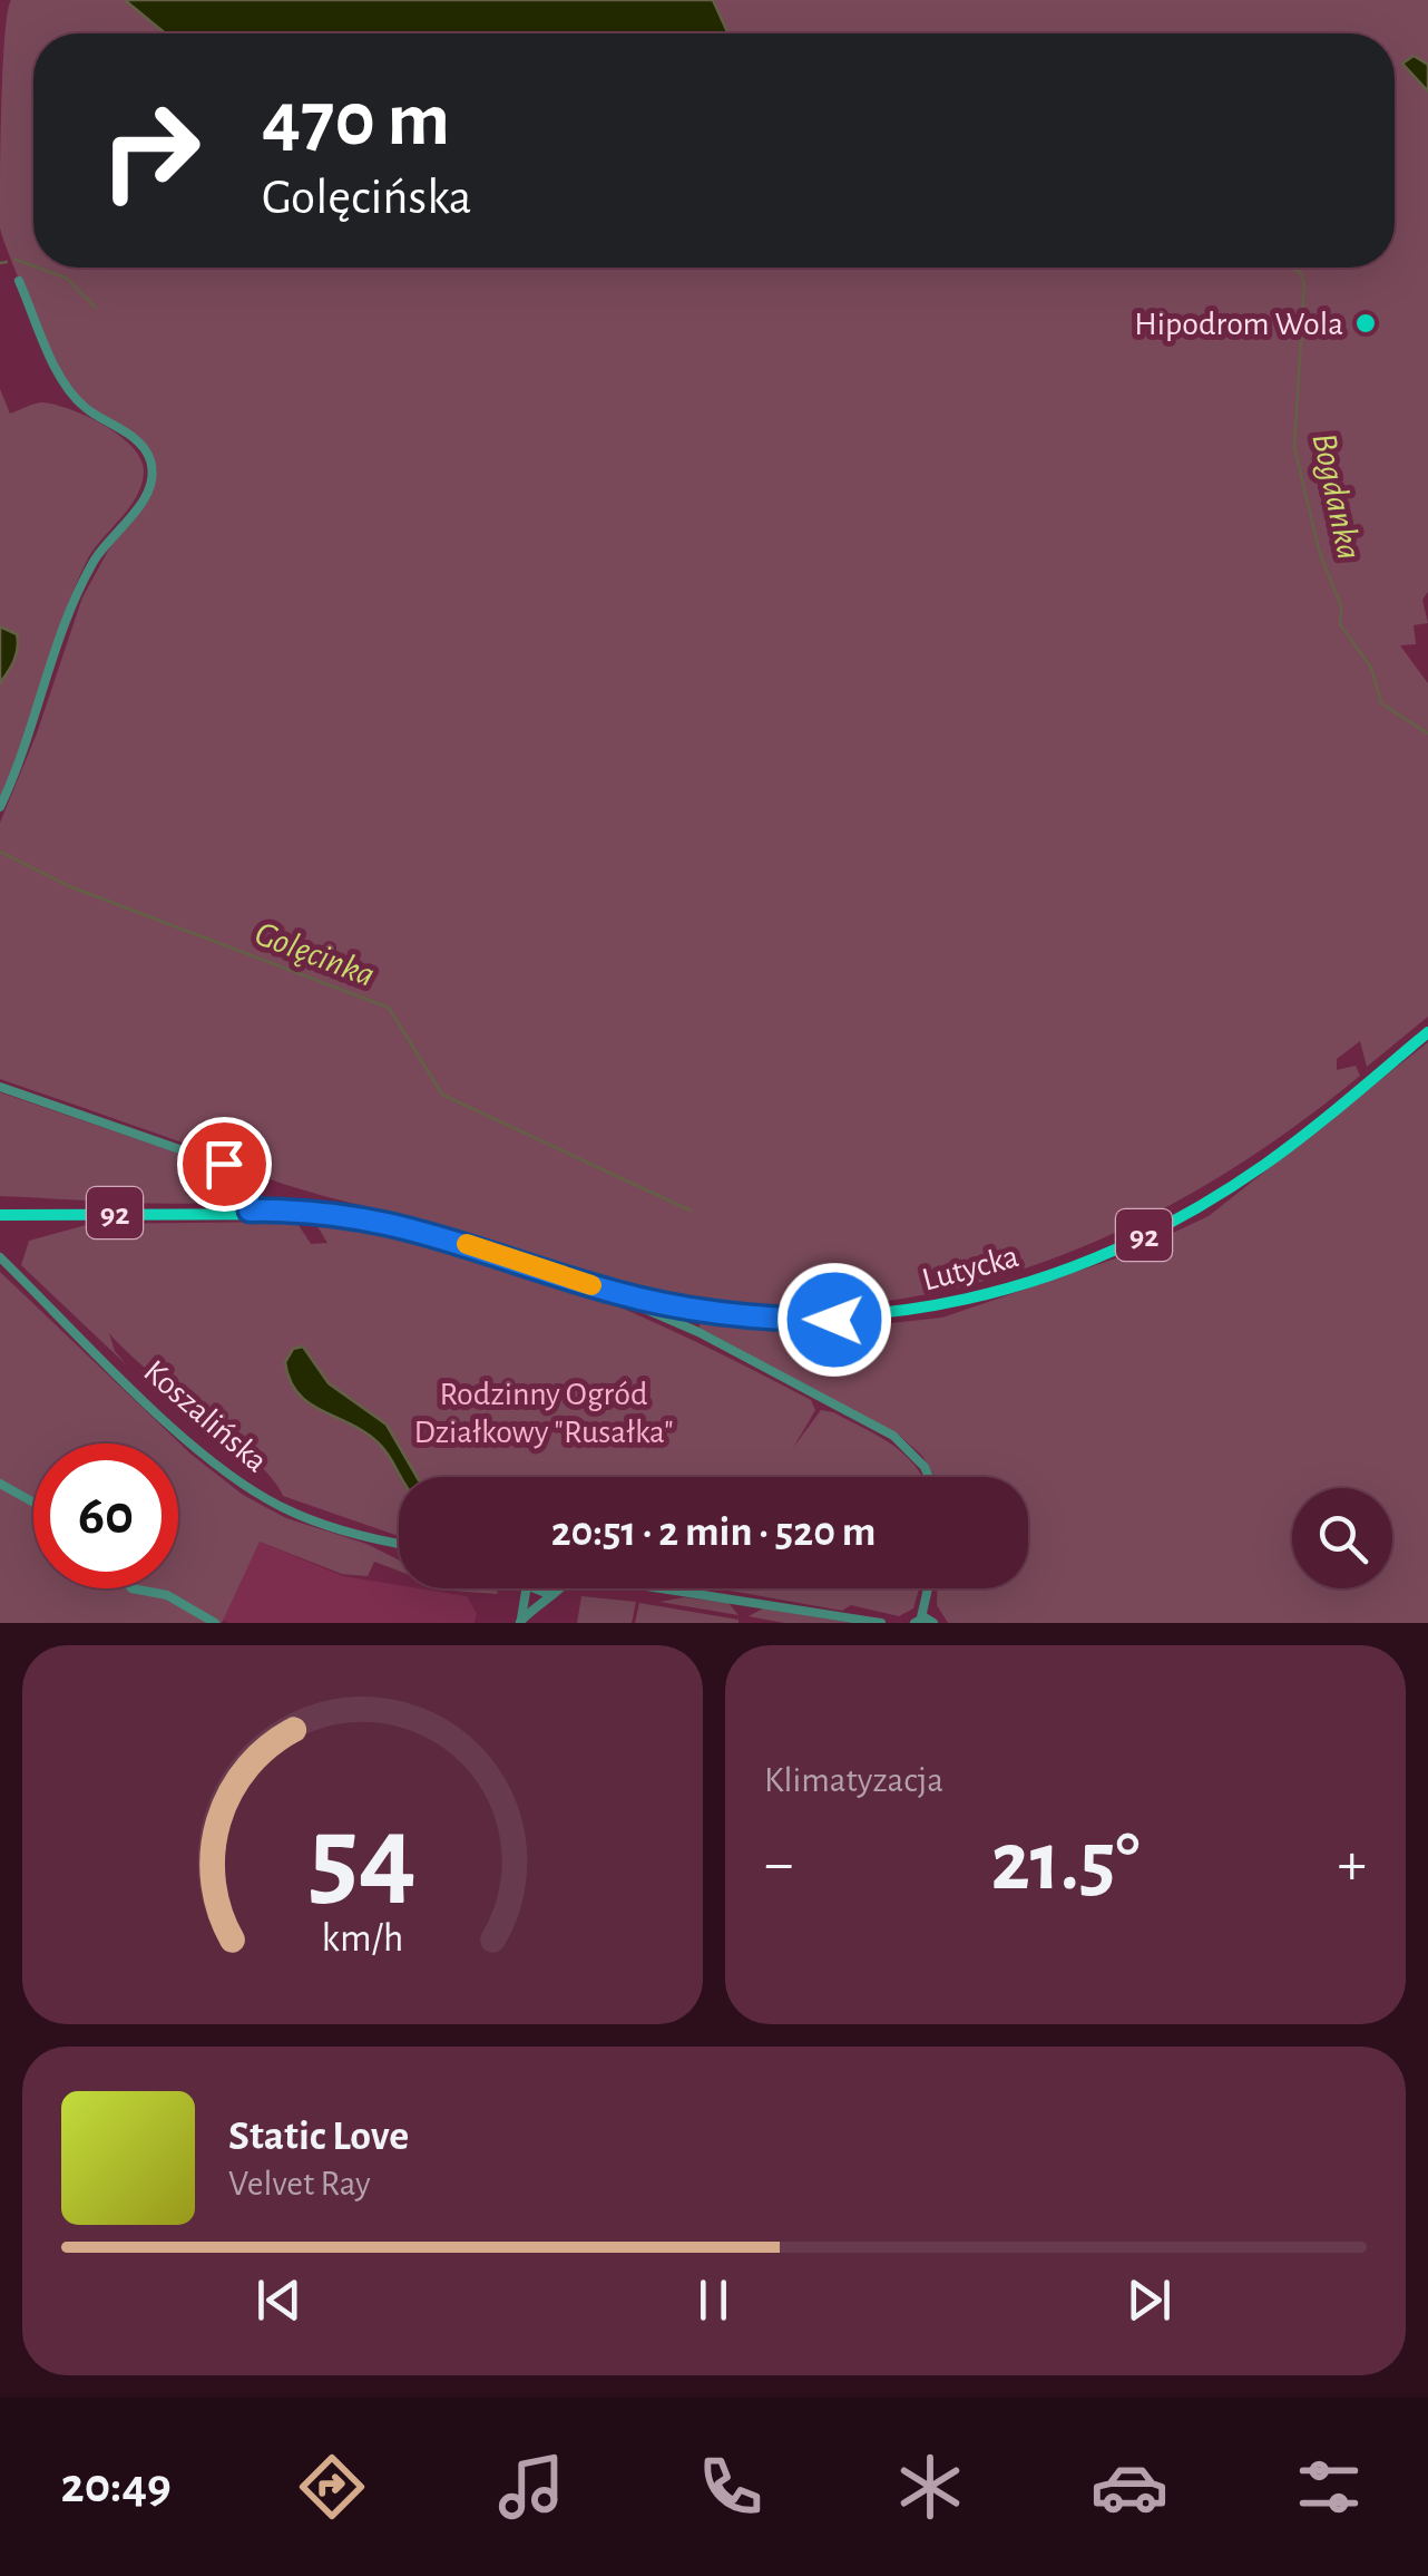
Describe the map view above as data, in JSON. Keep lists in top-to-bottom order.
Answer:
{
  "streets": {
    "main road": ["92", "Lutycka"],
    "street": ["Koszalińska"]
  },
  "water": ["Bogdanka", "Golęcinka"],
  "parks": ["Rodzinny Ogród Działkowy \"Rusałka\""],
  "places": ["Hipodrom Wola"],
  "page": {
    "turn": ["470 m", "Golęcińska"],
    "limit": "60",
    "trip": "20:51 · 2 min · 520 m",
    "tile": "Klimatyzacja",
    "heat": ["−", "21.5°", "+"],
    "song": ["Static Love", "Velvet Ray"],
    "tabs": "20:49",
    "gauge": ["54", "km/h"]
  }
}
